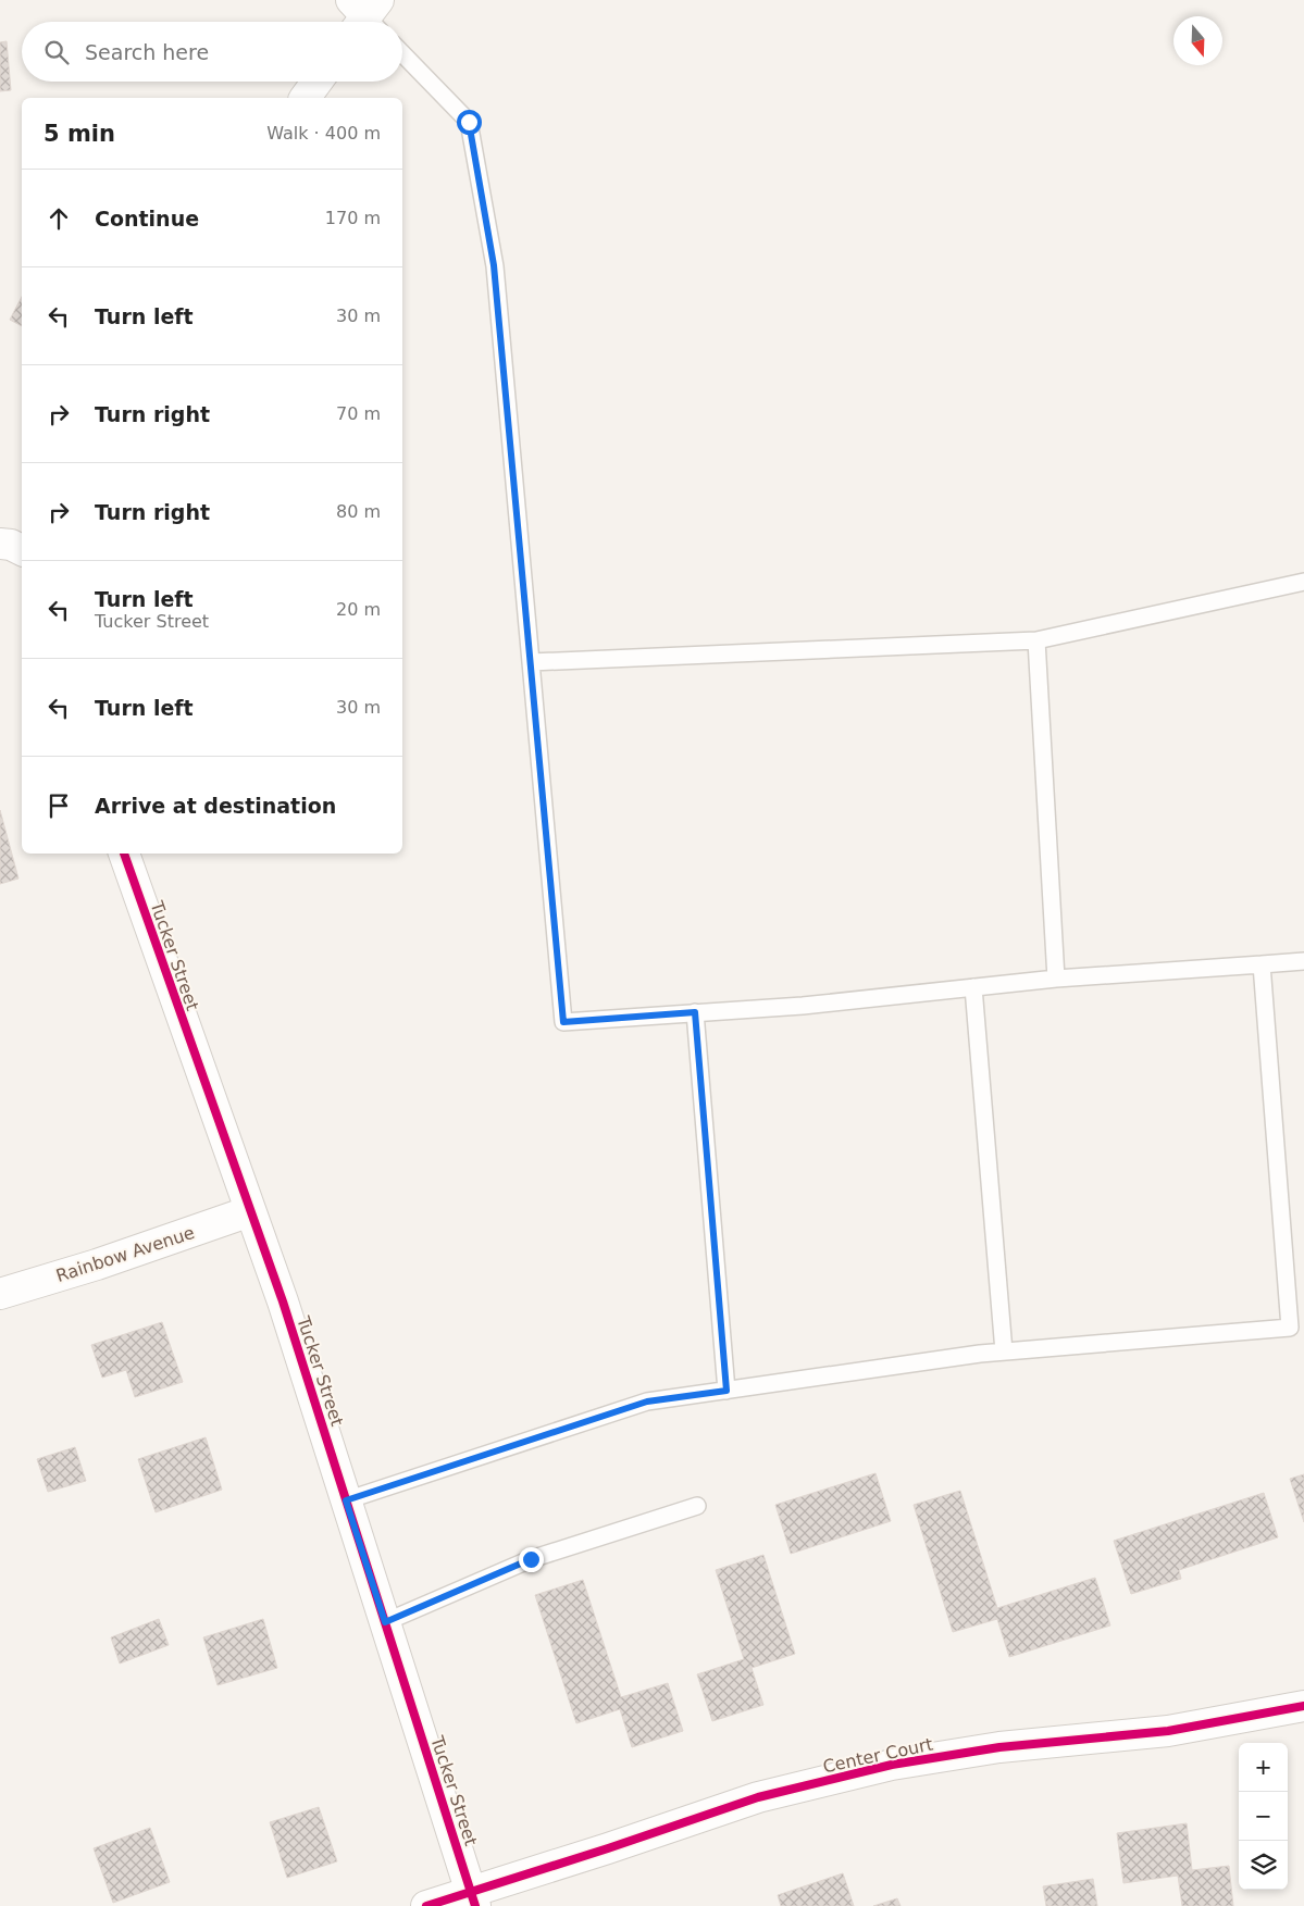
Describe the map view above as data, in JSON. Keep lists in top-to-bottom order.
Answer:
{
  "streets": {
    "street": ["Tucker Street", "Rainbow Avenue", "Center Court"]
  },
  "crossings": [
    ["Tucker Street", "Rainbow Avenue"],
    ["Tucker Street", "Center Court"]
  ],
  "north": "bottom",
  "page": {
    "search": "Search here",
    "heading": ["5 min", "Walk · 400 m"],
    "list": [
      ["Continue", "170 m"],
      ["Turn left", "30 m"],
      ["Turn right", "70 m"],
      ["Turn right", "80 m"],
      ["Turn left", "Tucker Street", "20 m"],
      ["Turn left", "30 m"],
      "Arrive at destination"
    ],
    "map_buttons": ["+", "−"]
  }
}
